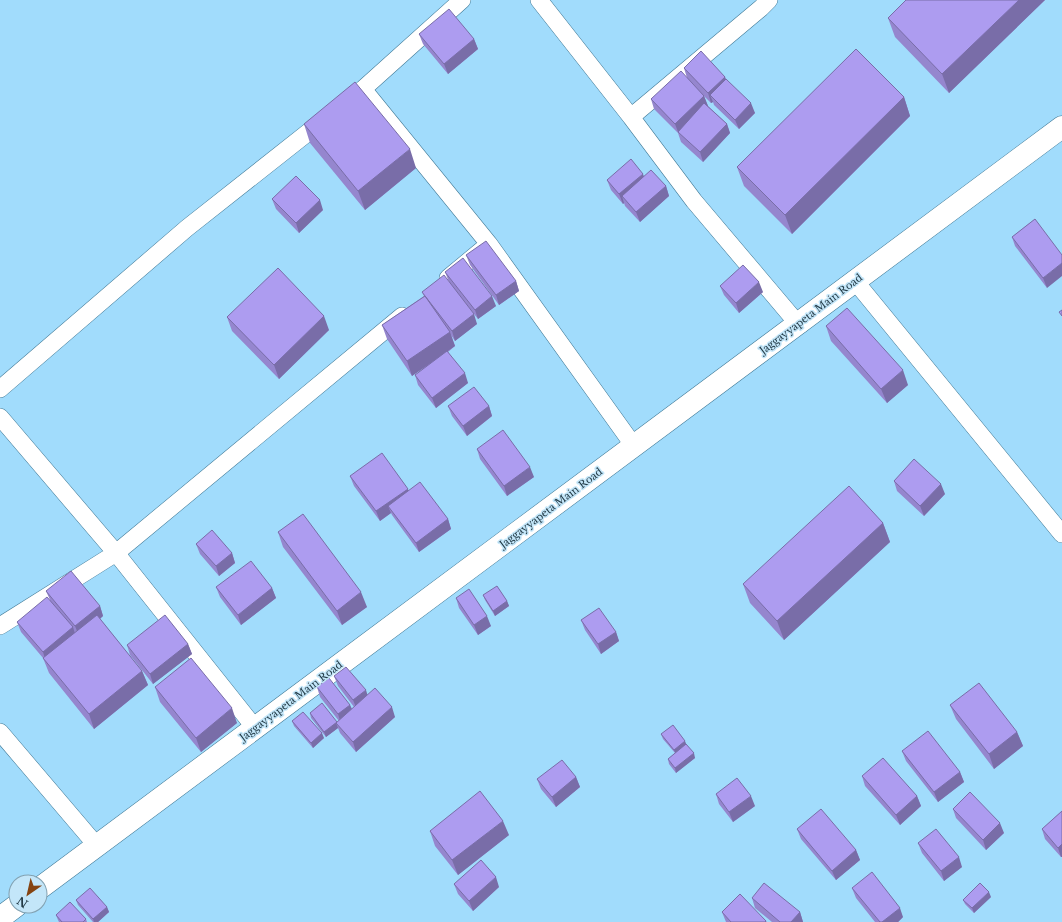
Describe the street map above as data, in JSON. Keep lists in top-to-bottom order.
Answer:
{
  "streets": {
    "main road": ["Jaggayyapeta Main Road"]
  },
  "north": "bottom left"
}
